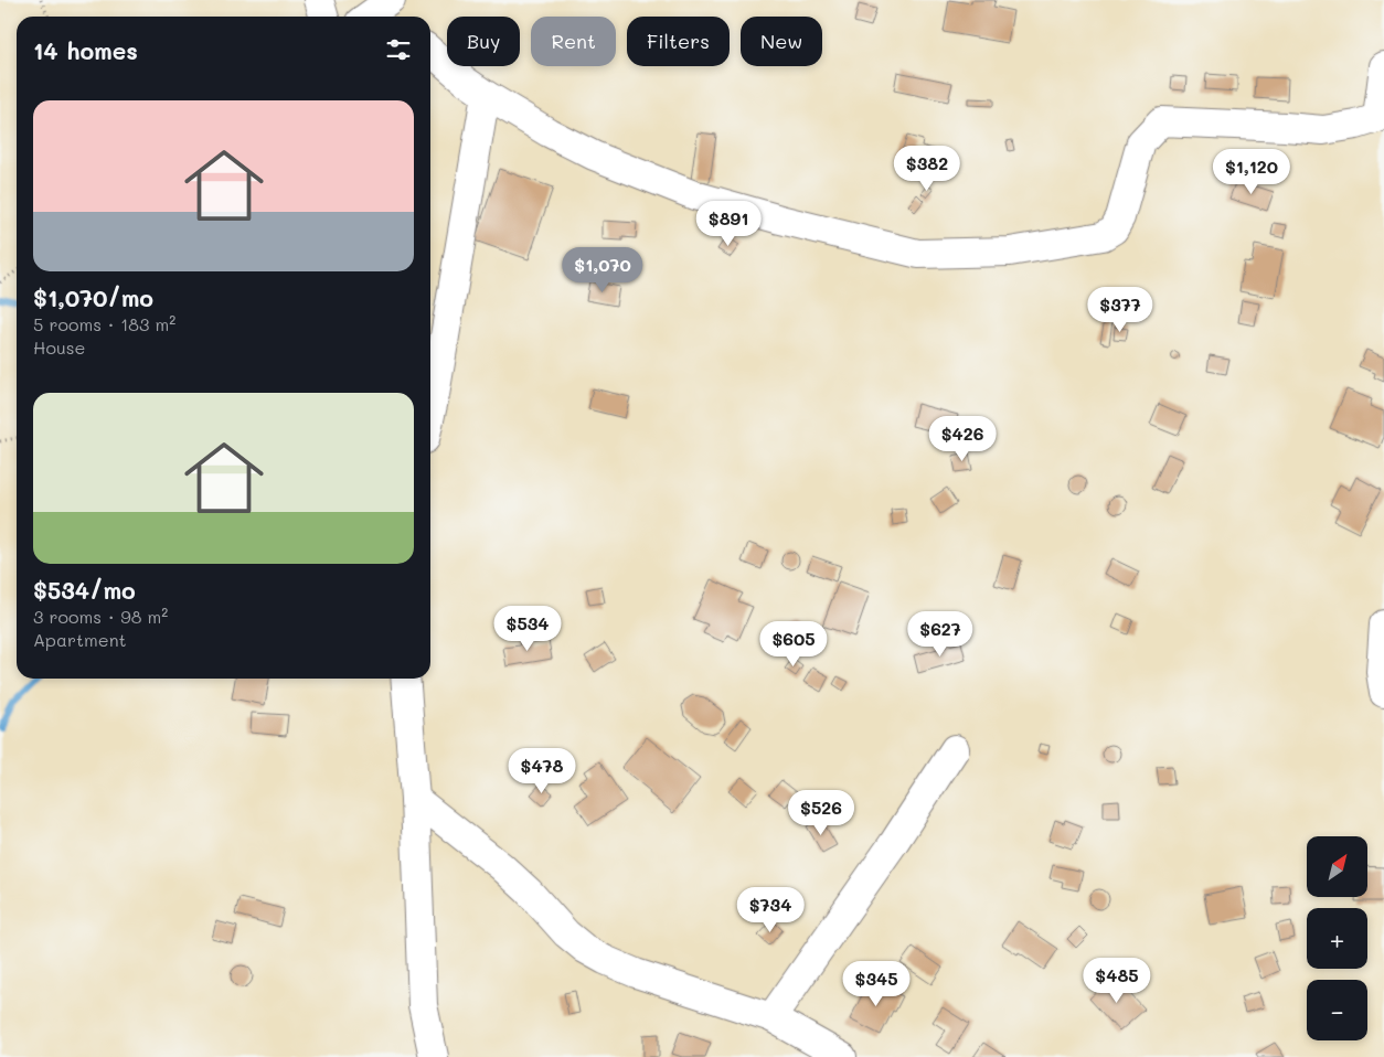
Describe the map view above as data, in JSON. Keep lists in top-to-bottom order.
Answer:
{
  "north": "top right",
  "page": {
    "chip": [
      "Buy",
      "Rent",
      "Filters",
      "New"
    ],
    "heading": "14 homes",
    "list": [
      {
        "name": "$1,070/mo",
        "note": "5 rooms · 183 m² · House"
      },
      {
        "name": "$534/mo",
        "note": "3 rooms · 98 m² · Apartment"
      }
    ],
    "price": [
      "$382",
      "$1,120",
      "$891",
      "$1,070",
      "$377",
      "$426",
      "$534",
      "$627",
      "$605",
      "$478",
      "$526",
      "$734",
      "$485",
      "$345"
    ],
    "map_buttons": ["+", "−"]
  }
}
